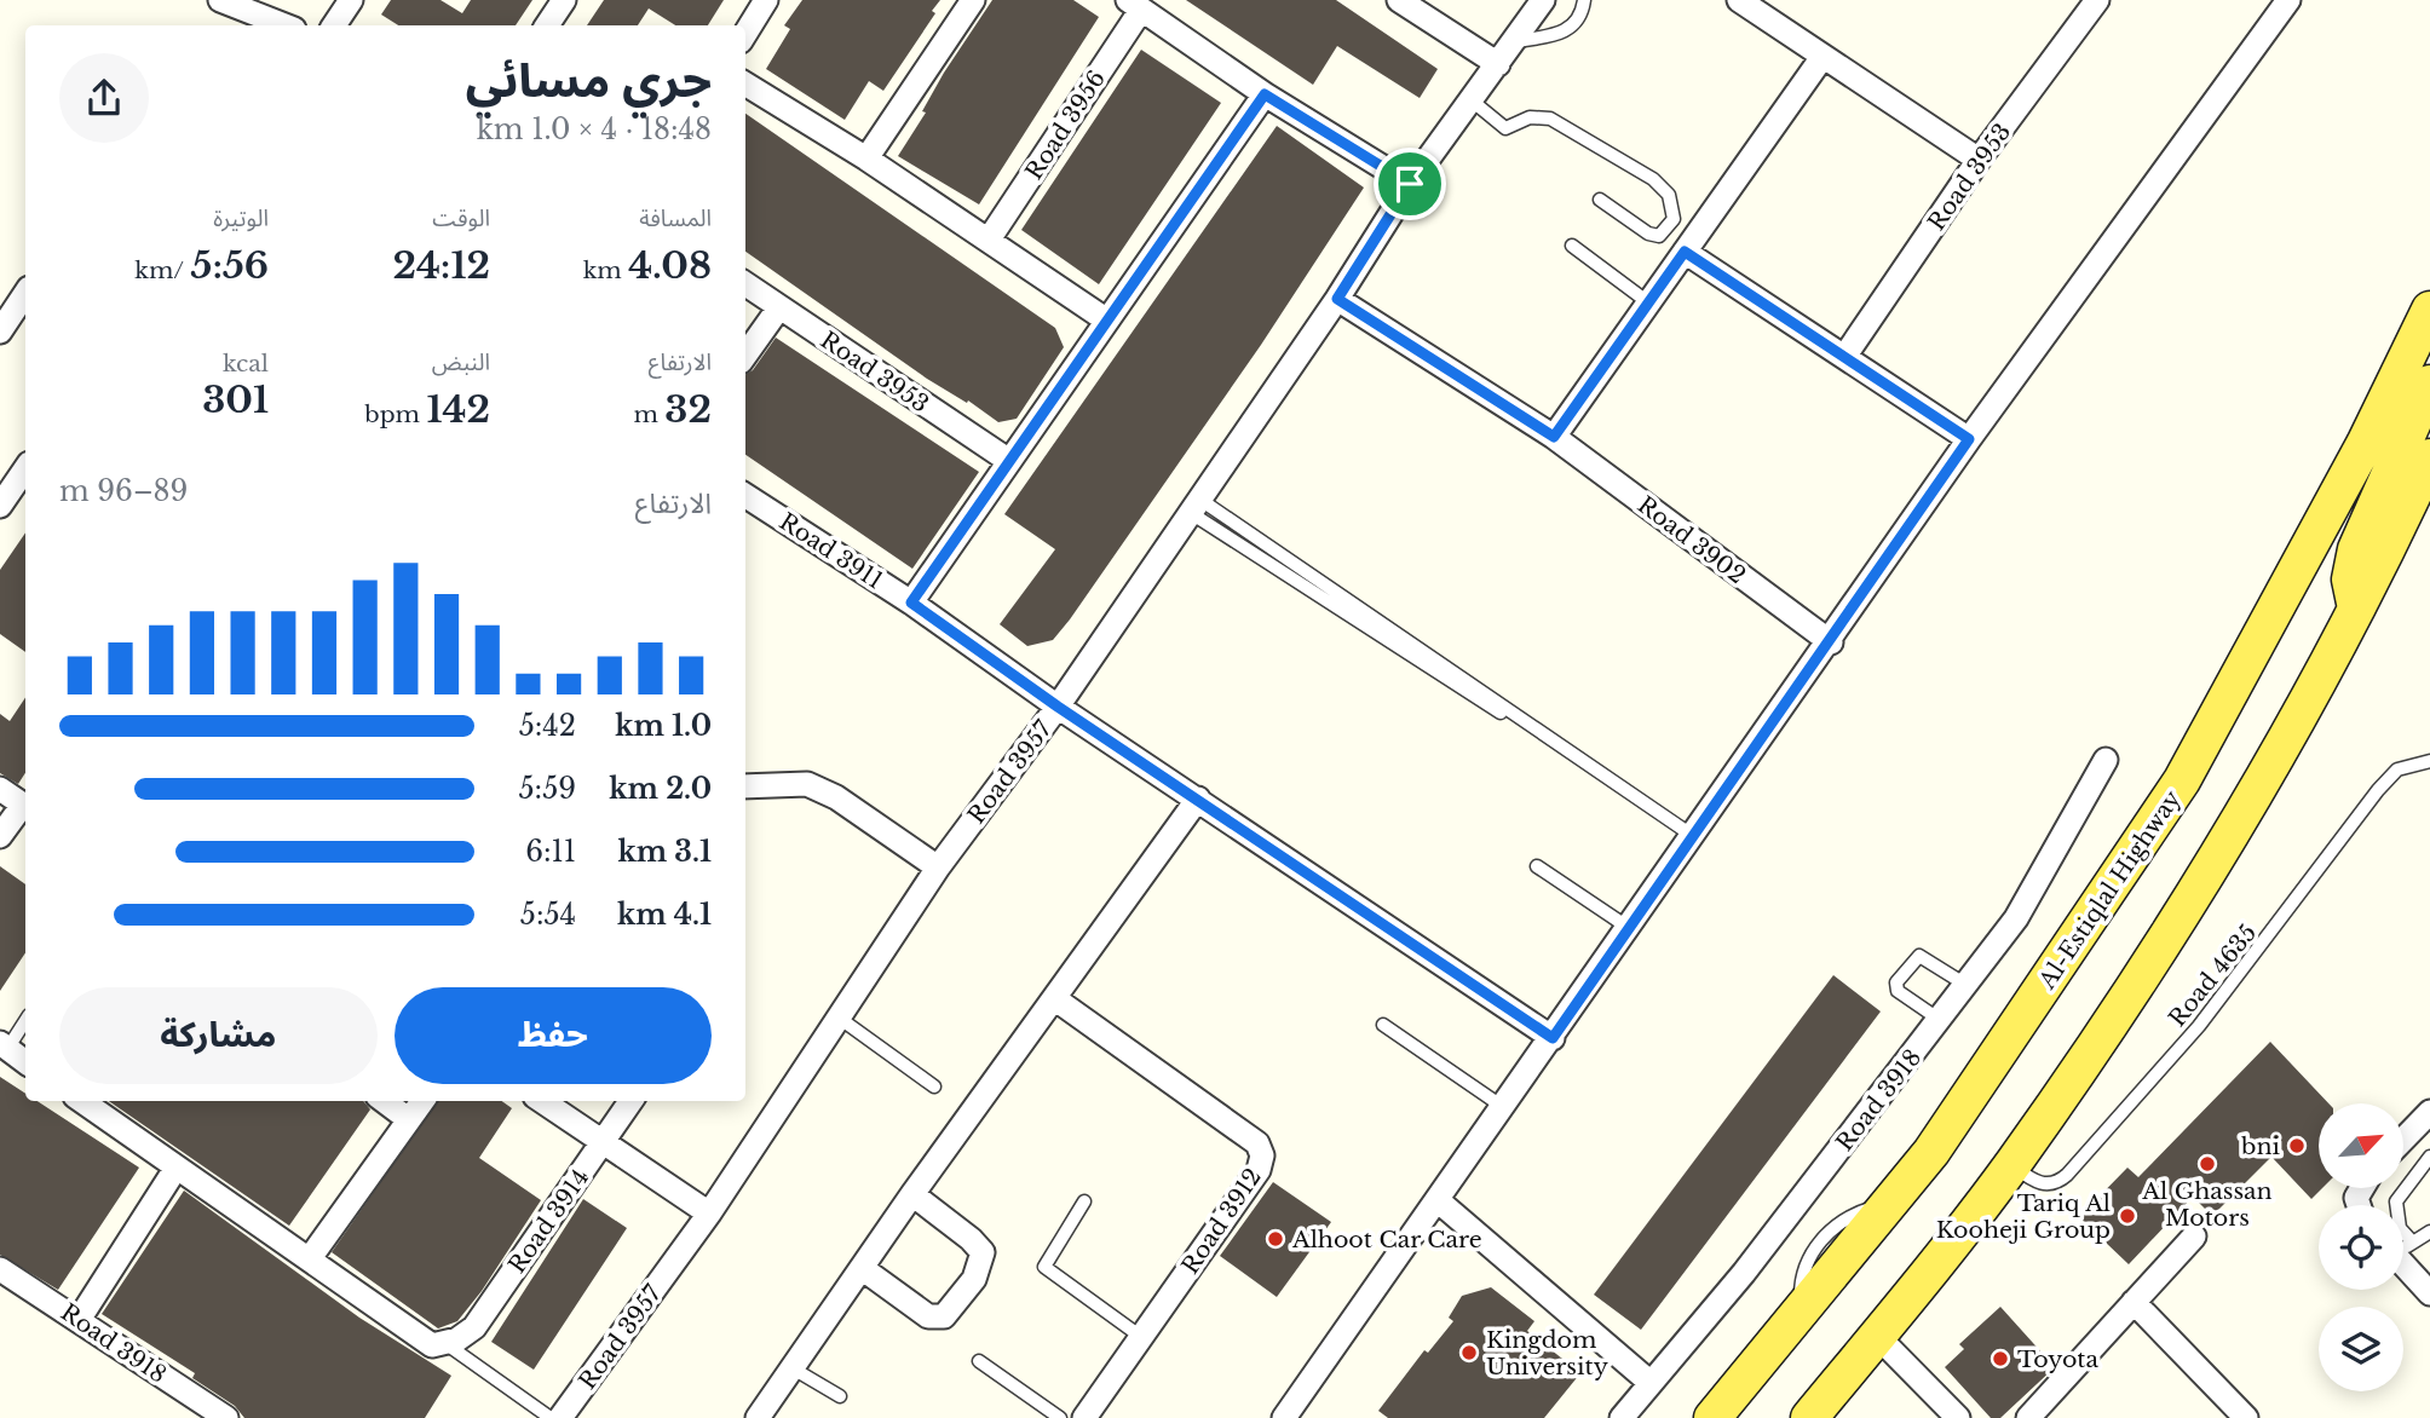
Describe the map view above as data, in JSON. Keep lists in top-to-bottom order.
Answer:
{
  "streets": {
    "main road": ["Al-Estiqlal Highway"],
    "street": [
      "Road 3956",
      "Road 3953",
      "Road 3902",
      "Road 3911",
      "Road 3957",
      "Road 3918",
      "Road 3914",
      "Road 3912"
    ],
    "lane": ["Road 4635"]
  },
  "crossings": [
    ["Road 3902", "Road 3957"],
    ["Road 3911", "Road 3957"]
  ],
  "places": [
    "bni",
    "Al Ghassan Motors",
    "Tariq Al Kooheji Group",
    "Alhoot Car Care",
    "Kingdom University",
    "Toyota"
  ],
  "north": "top right",
  "page": {
    "heading": ["جري مسائي", "18:48 · 4 × 1.0 km"],
    "stats": [
      ["المسافة", "4.08 km"],
      ["الوقت", "24:12"],
      ["الوتيرة", "5:56 /km"],
      ["الارتفاع", "32 m"],
      ["النبض", "142 bpm"],
      ["kcal", "301"]
    ],
    "chart": ["الارتفاع", "89–96 m"],
    "list": [
      {
        "name": "1.0 km",
        "note": "5:42"
      },
      {
        "name": "2.0 km",
        "note": "5:59"
      },
      {
        "name": "3.1 km",
        "note": "6:11"
      },
      {
        "name": "4.1 km",
        "note": "5:54"
      }
    ],
    "buttons": ["حفظ", "مشاركة"]
  }
}
